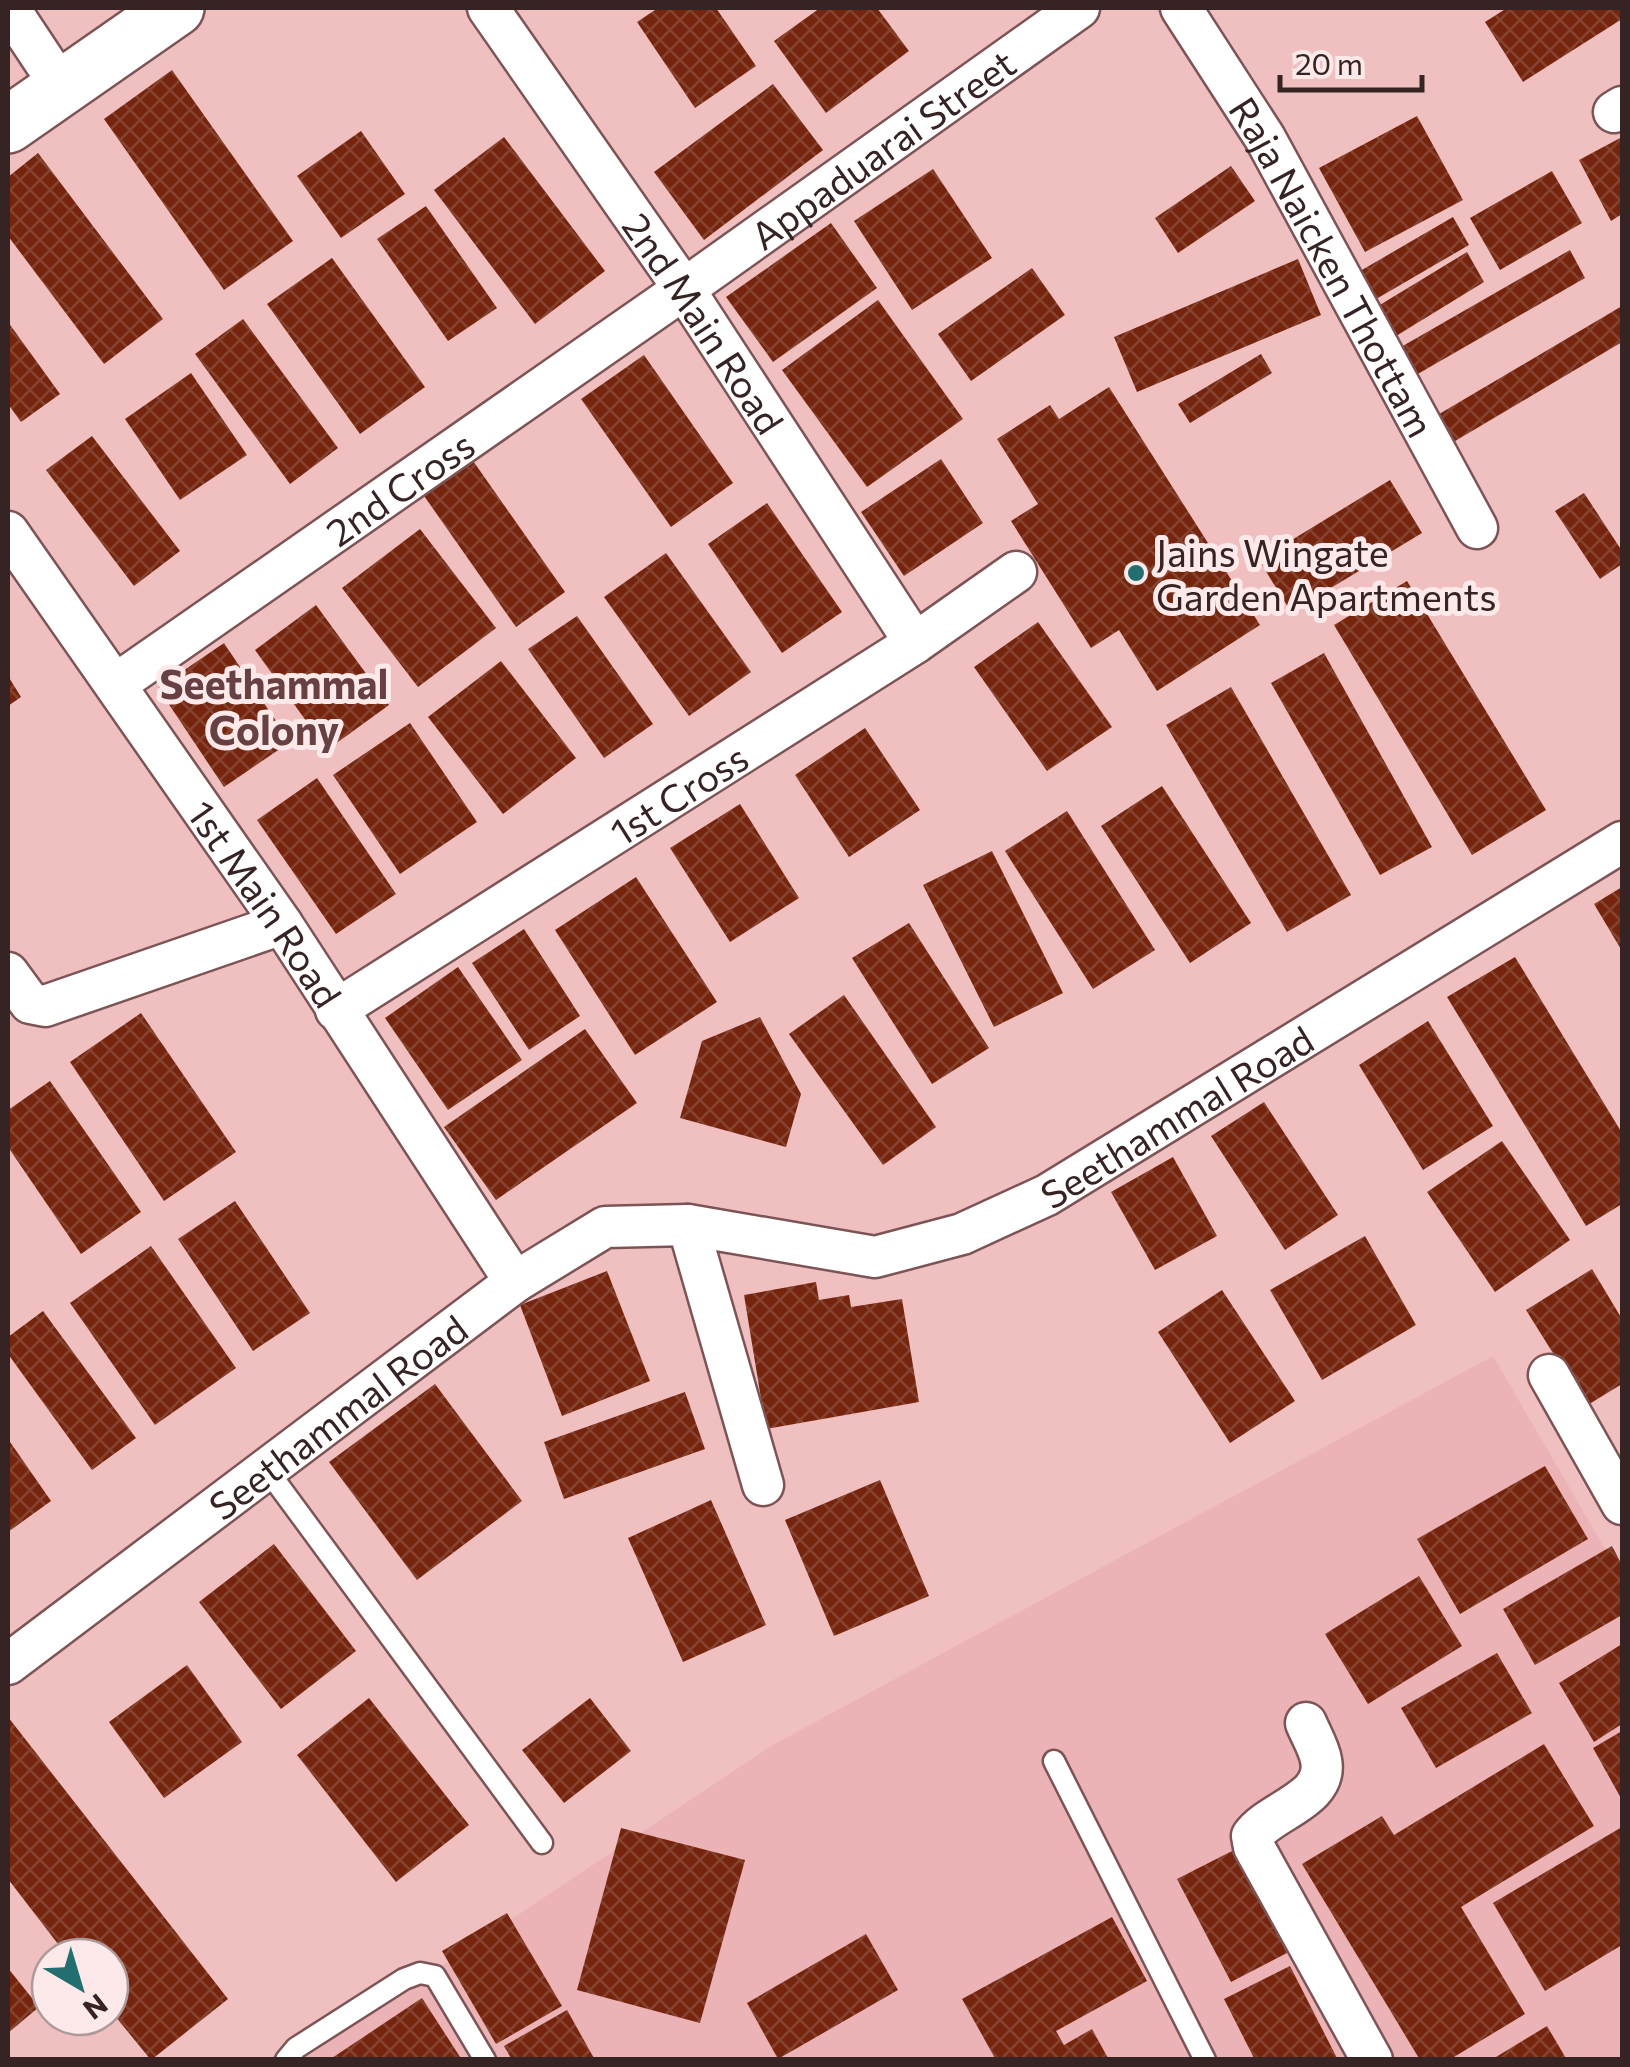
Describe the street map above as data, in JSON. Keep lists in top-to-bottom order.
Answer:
{
  "streets": {
    "street": [
      "Appaduarai Street",
      "Raja Naicken Thottam",
      "2nd Main Road",
      "2nd Cross",
      "1st Cross",
      "1st Main Road",
      "Seethammal Road"
    ]
  },
  "crossings": [
    ["Appaduarai Street", "2nd Main Road"],
    ["Appaduarai Street", "2nd Cross"],
    ["2nd Main Road", "2nd Cross"],
    ["2nd Main Road", "1st Cross"],
    ["2nd Cross", "1st Main Road"],
    ["1st Cross", "1st Main Road"],
    ["1st Main Road", "Seethammal Road"]
  ],
  "districts": ["Seethammal Colony"],
  "places": ["Jains Wingate Garden Apartments"],
  "scale_bar": "20 m",
  "north": "bottom right"
}
